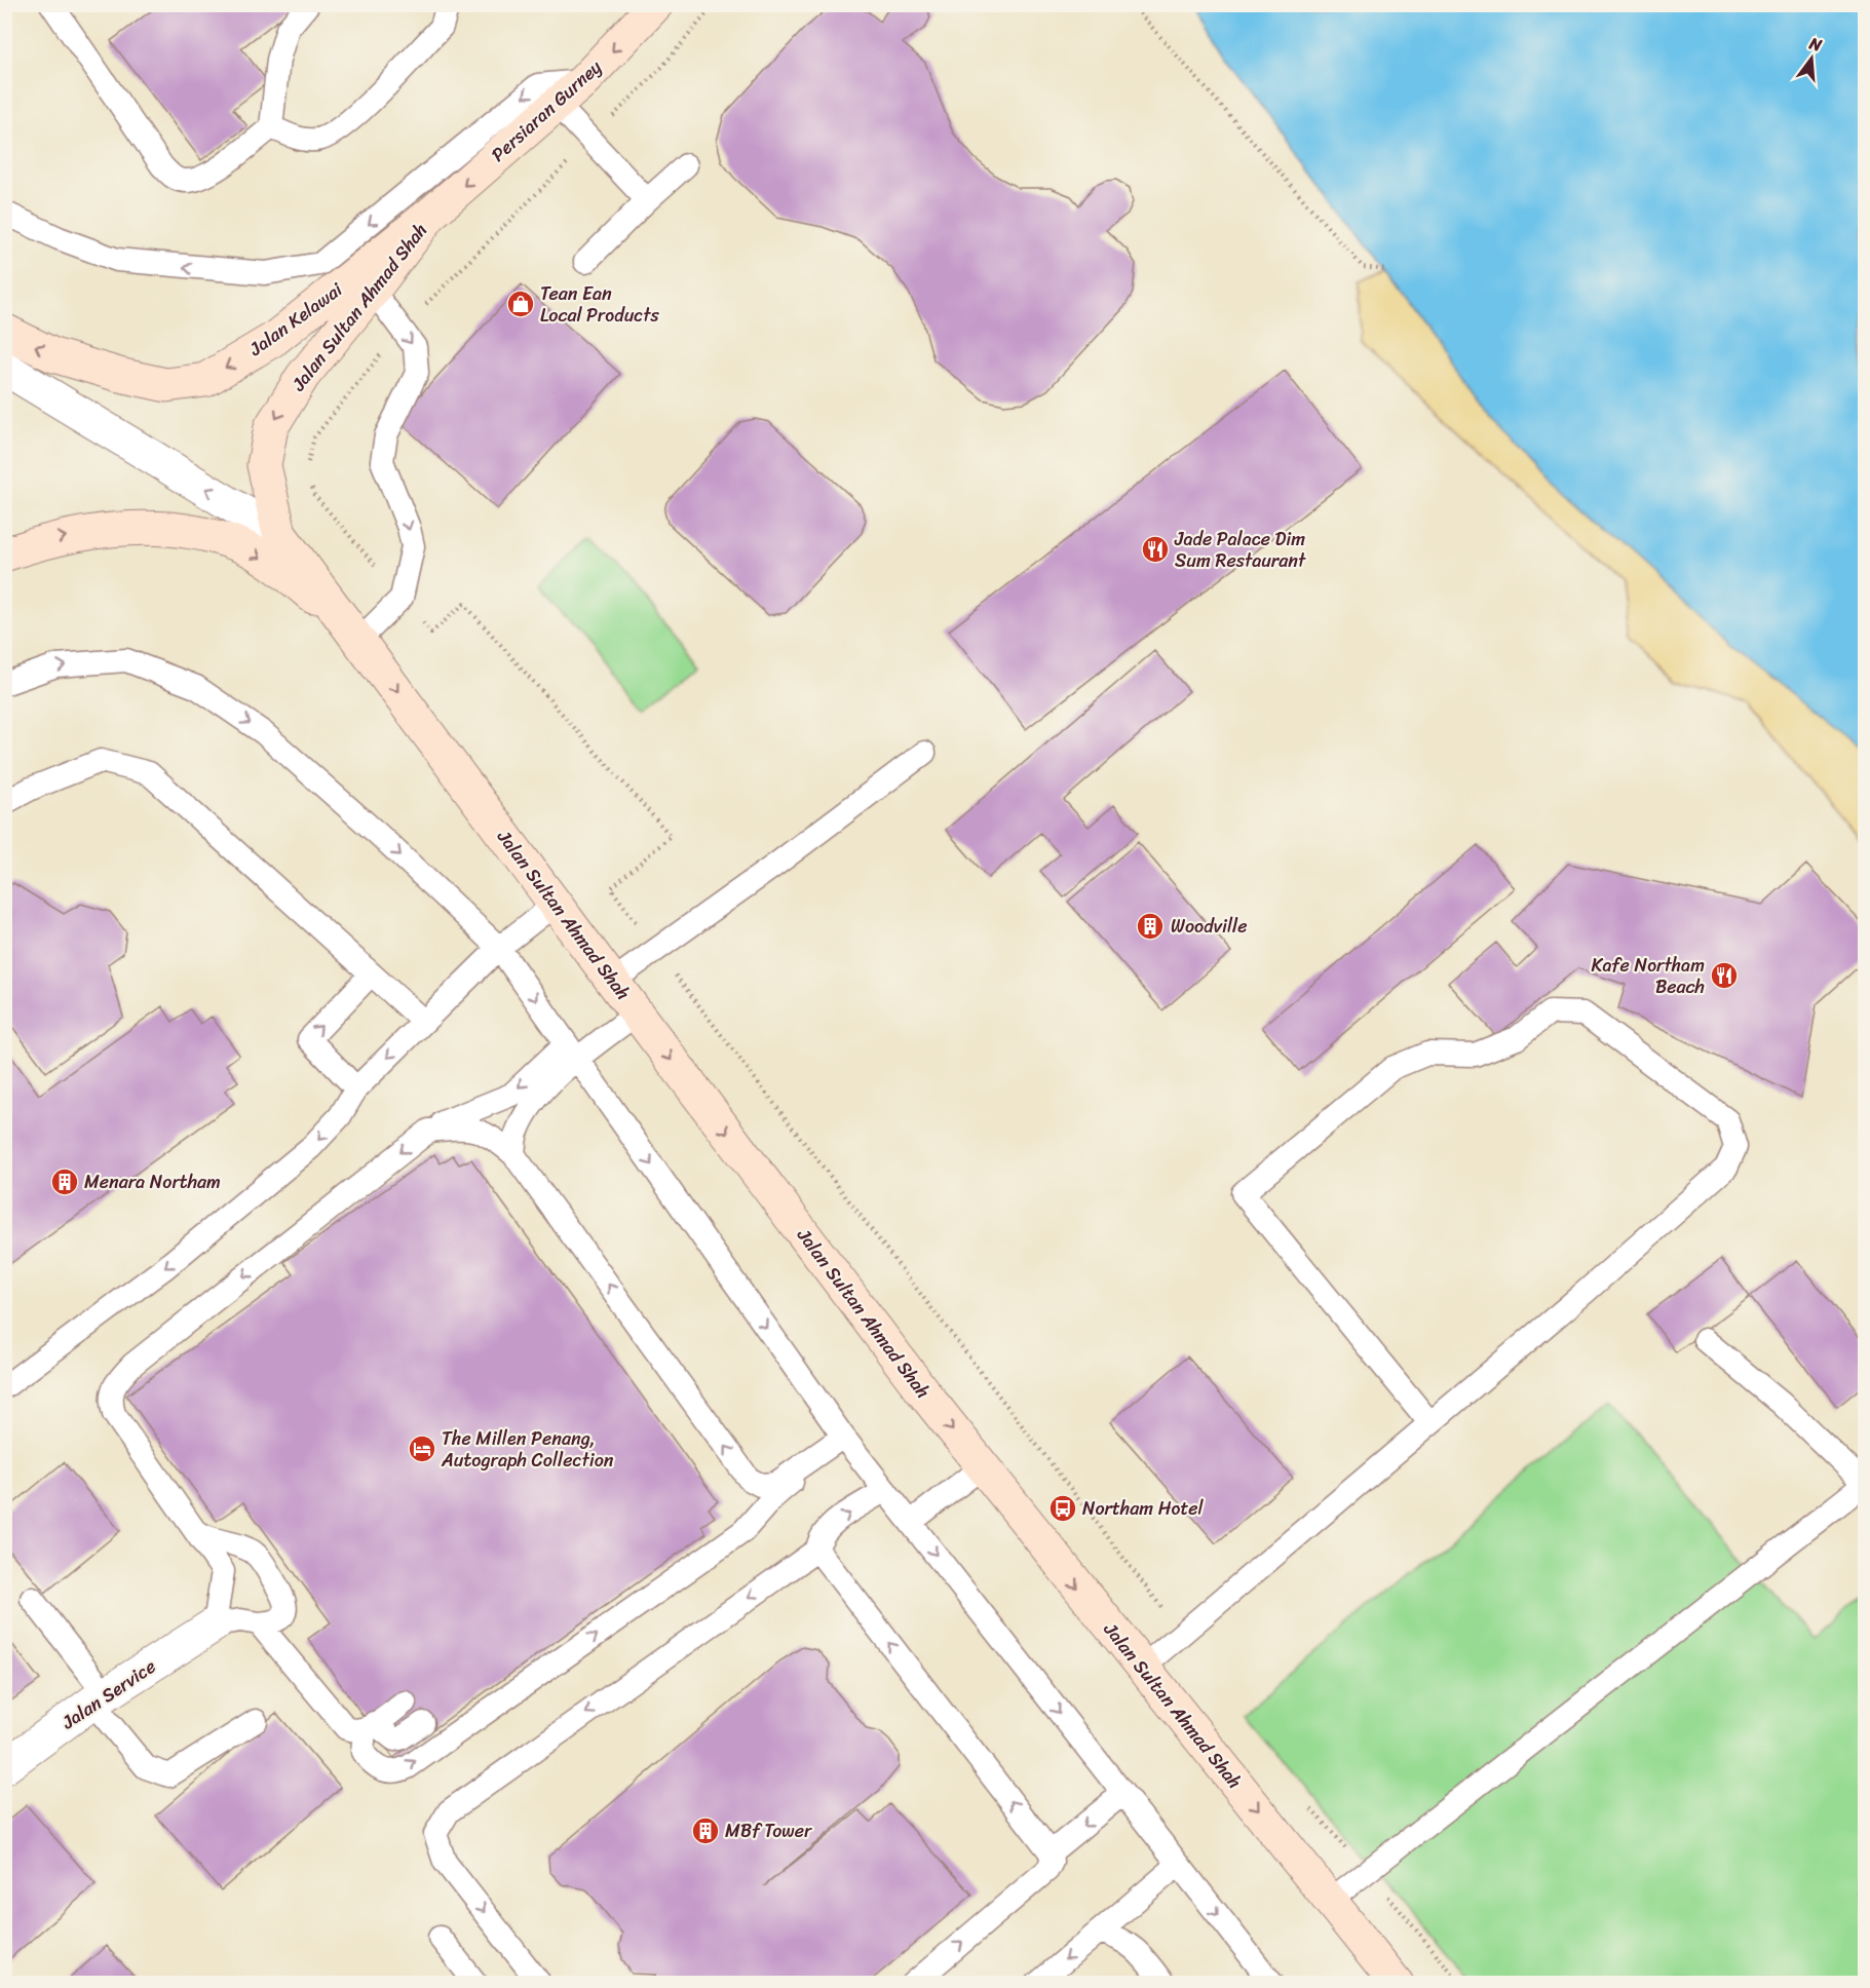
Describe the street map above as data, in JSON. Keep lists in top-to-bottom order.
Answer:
{
  "streets": {
    "main road": ["Persiaran Gurney", "Jalan Sultan Ahmad Shah", "Jalan Kelawai"],
    "street": ["Jalan Service"]
  },
  "crossings": [
    ["Persiaran Gurney", "Jalan Sultan Ahmad Shah"],
    ["Persiaran Gurney", "Jalan Kelawai"],
    ["Jalan Sultan Ahmad Shah", "Jalan Kelawai"]
  ],
  "one_way": ["Persiaran Gurney", "Jalan Sultan Ahmad Shah", "Jalan Kelawai"],
  "places": {
    "shop": ["Tean Ean Local Products"],
    "restaurant": ["Jade Palace Dim Sum Restaurant", "Kafe Northam Beach"],
    "building": ["Woodville", "Menara Northam", "MBf Tower"],
    "hotel": ["The Millen Penang, Autograph Collection"],
    "bus stop": ["Northam Hotel"]
  },
  "north": "top"
}
